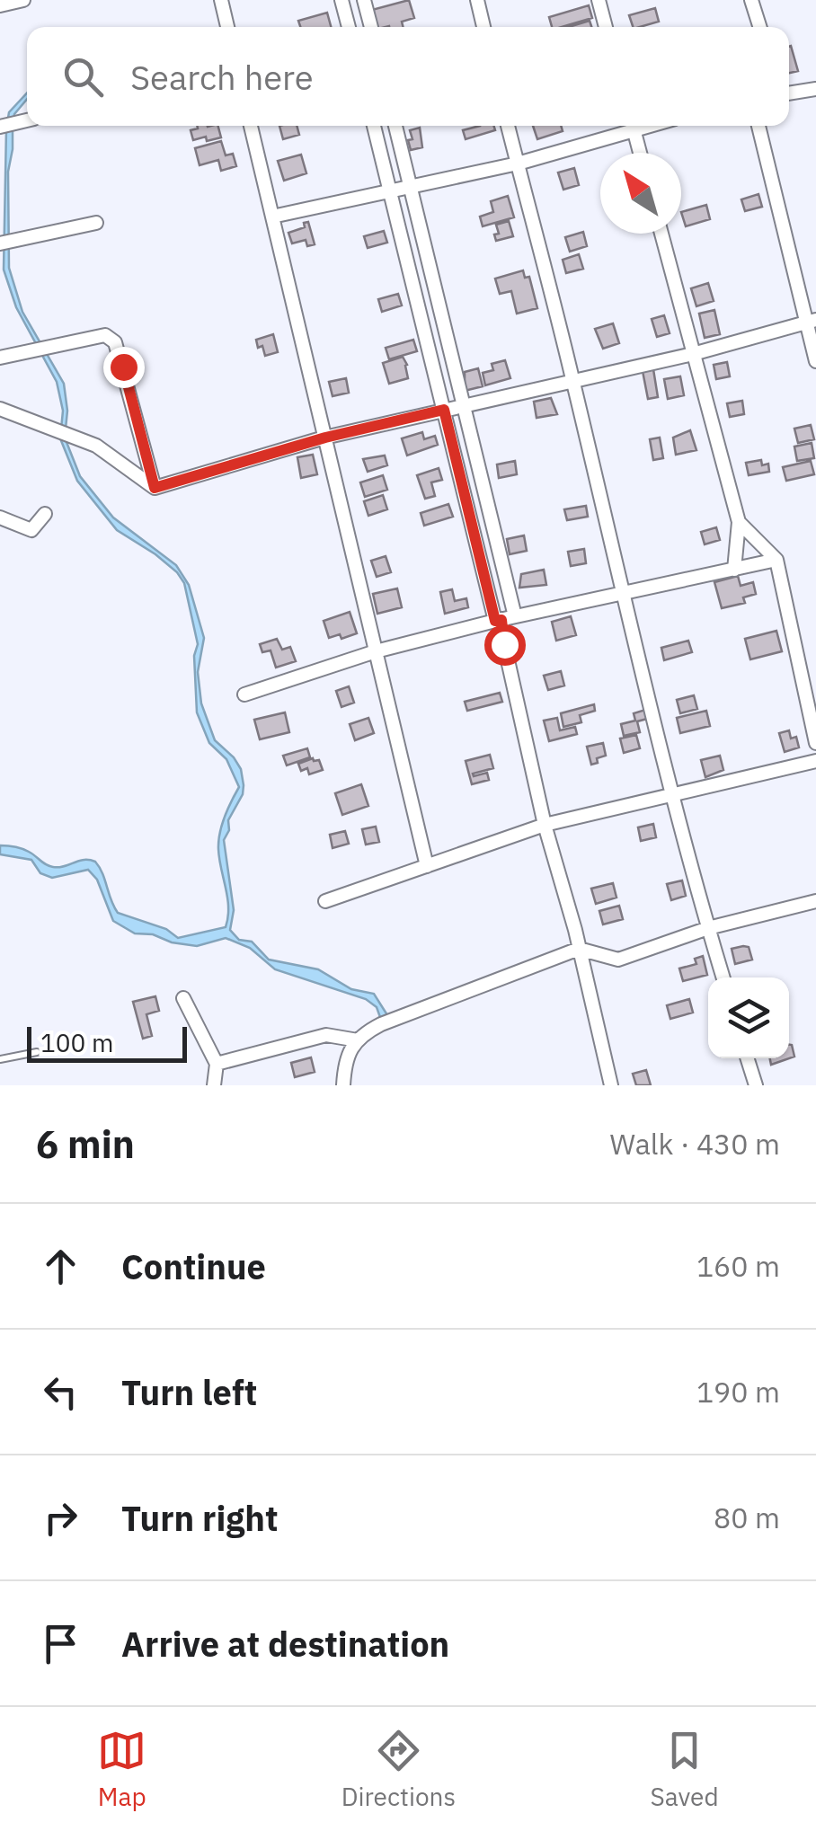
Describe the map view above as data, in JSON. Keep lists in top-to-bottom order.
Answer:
{
  "scale_bar": "100 m",
  "north": "top left",
  "page": {
    "search": "Search here",
    "scale": "100 m",
    "heading": ["6 min", "Walk · 430 m"],
    "list": [
      ["Continue", "160 m"],
      ["Turn left", "190 m"],
      ["Turn right", "80 m"],
      "Arrive at destination"
    ],
    "nav": ["Map", "Directions", "Saved"]
  }
}
